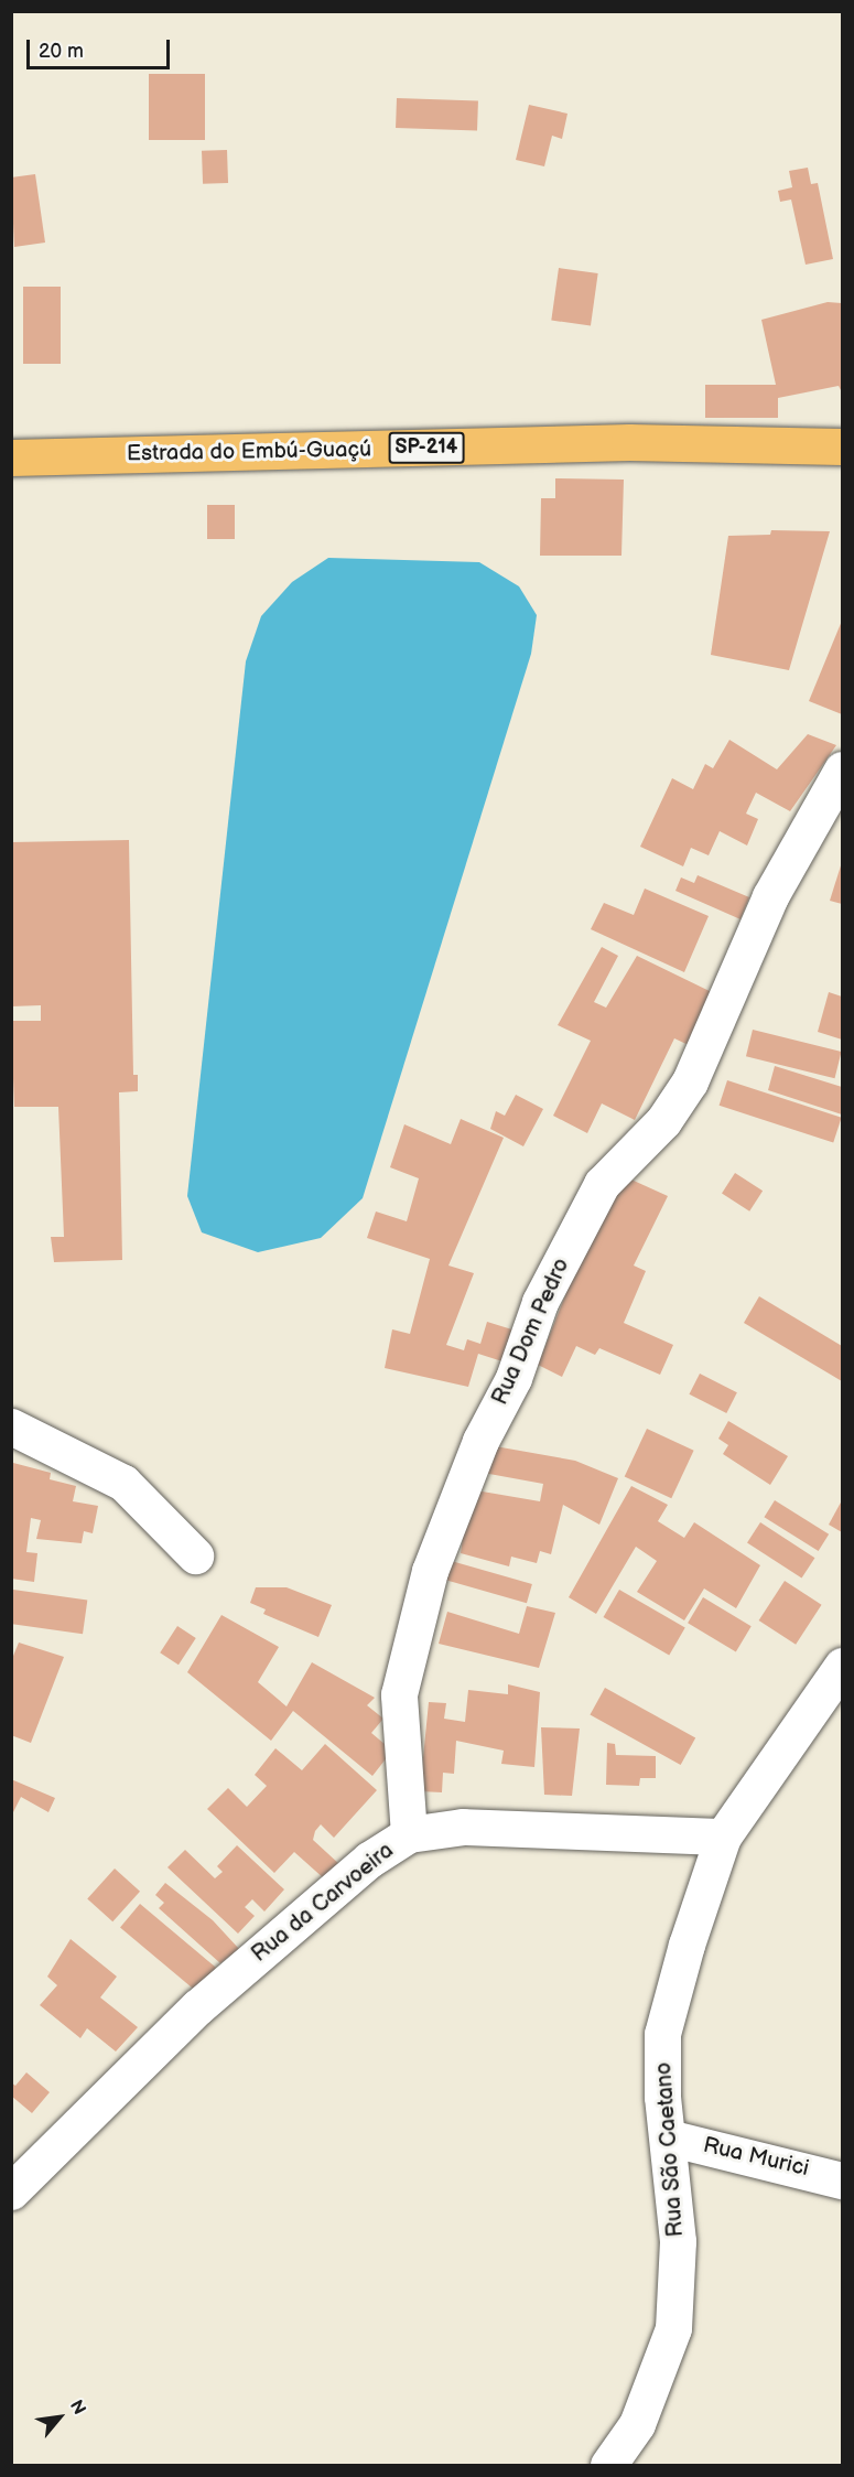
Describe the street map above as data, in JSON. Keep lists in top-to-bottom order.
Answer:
{
  "streets": {
    "main road": ["SP-214", "Estrada do Embú-Guaçú"],
    "street": [
      "Rua Dom Pedro",
      "Rua da Carvoeira",
      "Rua São Caetano",
      "Rua Murici"
    ]
  },
  "crossings": [
    ["Rua Dom Pedro", "Rua da Carvoeira"],
    ["Rua da Carvoeira", "Rua São Caetano"],
    ["Rua São Caetano", "Rua Murici"]
  ],
  "scale_bar": "20 m",
  "north": "top right"
}
